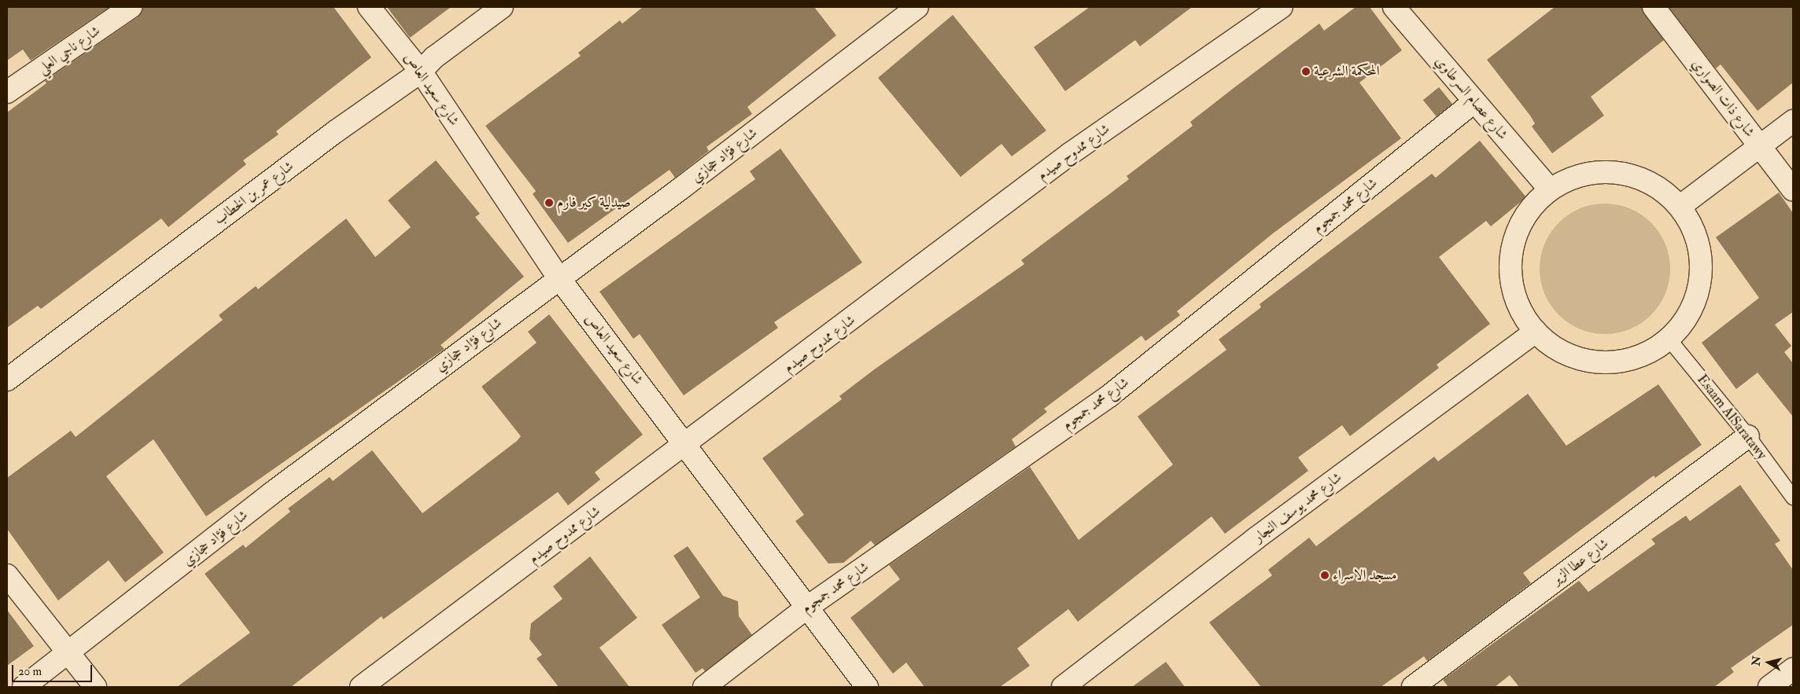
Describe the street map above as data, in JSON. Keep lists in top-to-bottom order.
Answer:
{
  "streets": {
    "street": [
      "شارع ناجي العلي",
      "شارع سعيد العاص",
      "شارع عصام السرطاوي",
      "شارع ذات الصواري",
      "شارع ممدوح صيدم",
      "شارع فؤاد حجازي",
      "شارع عمر بن الخطاب",
      "شارع محمد جمجوم",
      "شارع محمد يوسف النجار",
      "شارع عطا الزير"
    ],
    "lane": ["Esaam AlSaratawy"]
  },
  "crossings": [
    ["شارع سعيد العاص", "شارع ممدوح صيدم"],
    ["شارع سعيد العاص", "شارع فؤاد حجازي"],
    ["شارع سعيد العاص", "شارع عمر بن الخطاب"],
    ["شارع سعيد العاص", "شارع محمد جمجوم"],
    ["شارع عصام السرطاوي", "شارع محمد جمجوم"],
    ["Esaam AlSaratawy", "شارع عطا الزير"]
  ],
  "places": ["المحكمة الشرعية", "صيدلية كير فارم", "مسجد الاسراء"],
  "scale_bar": "20 m",
  "north": "left"
}
